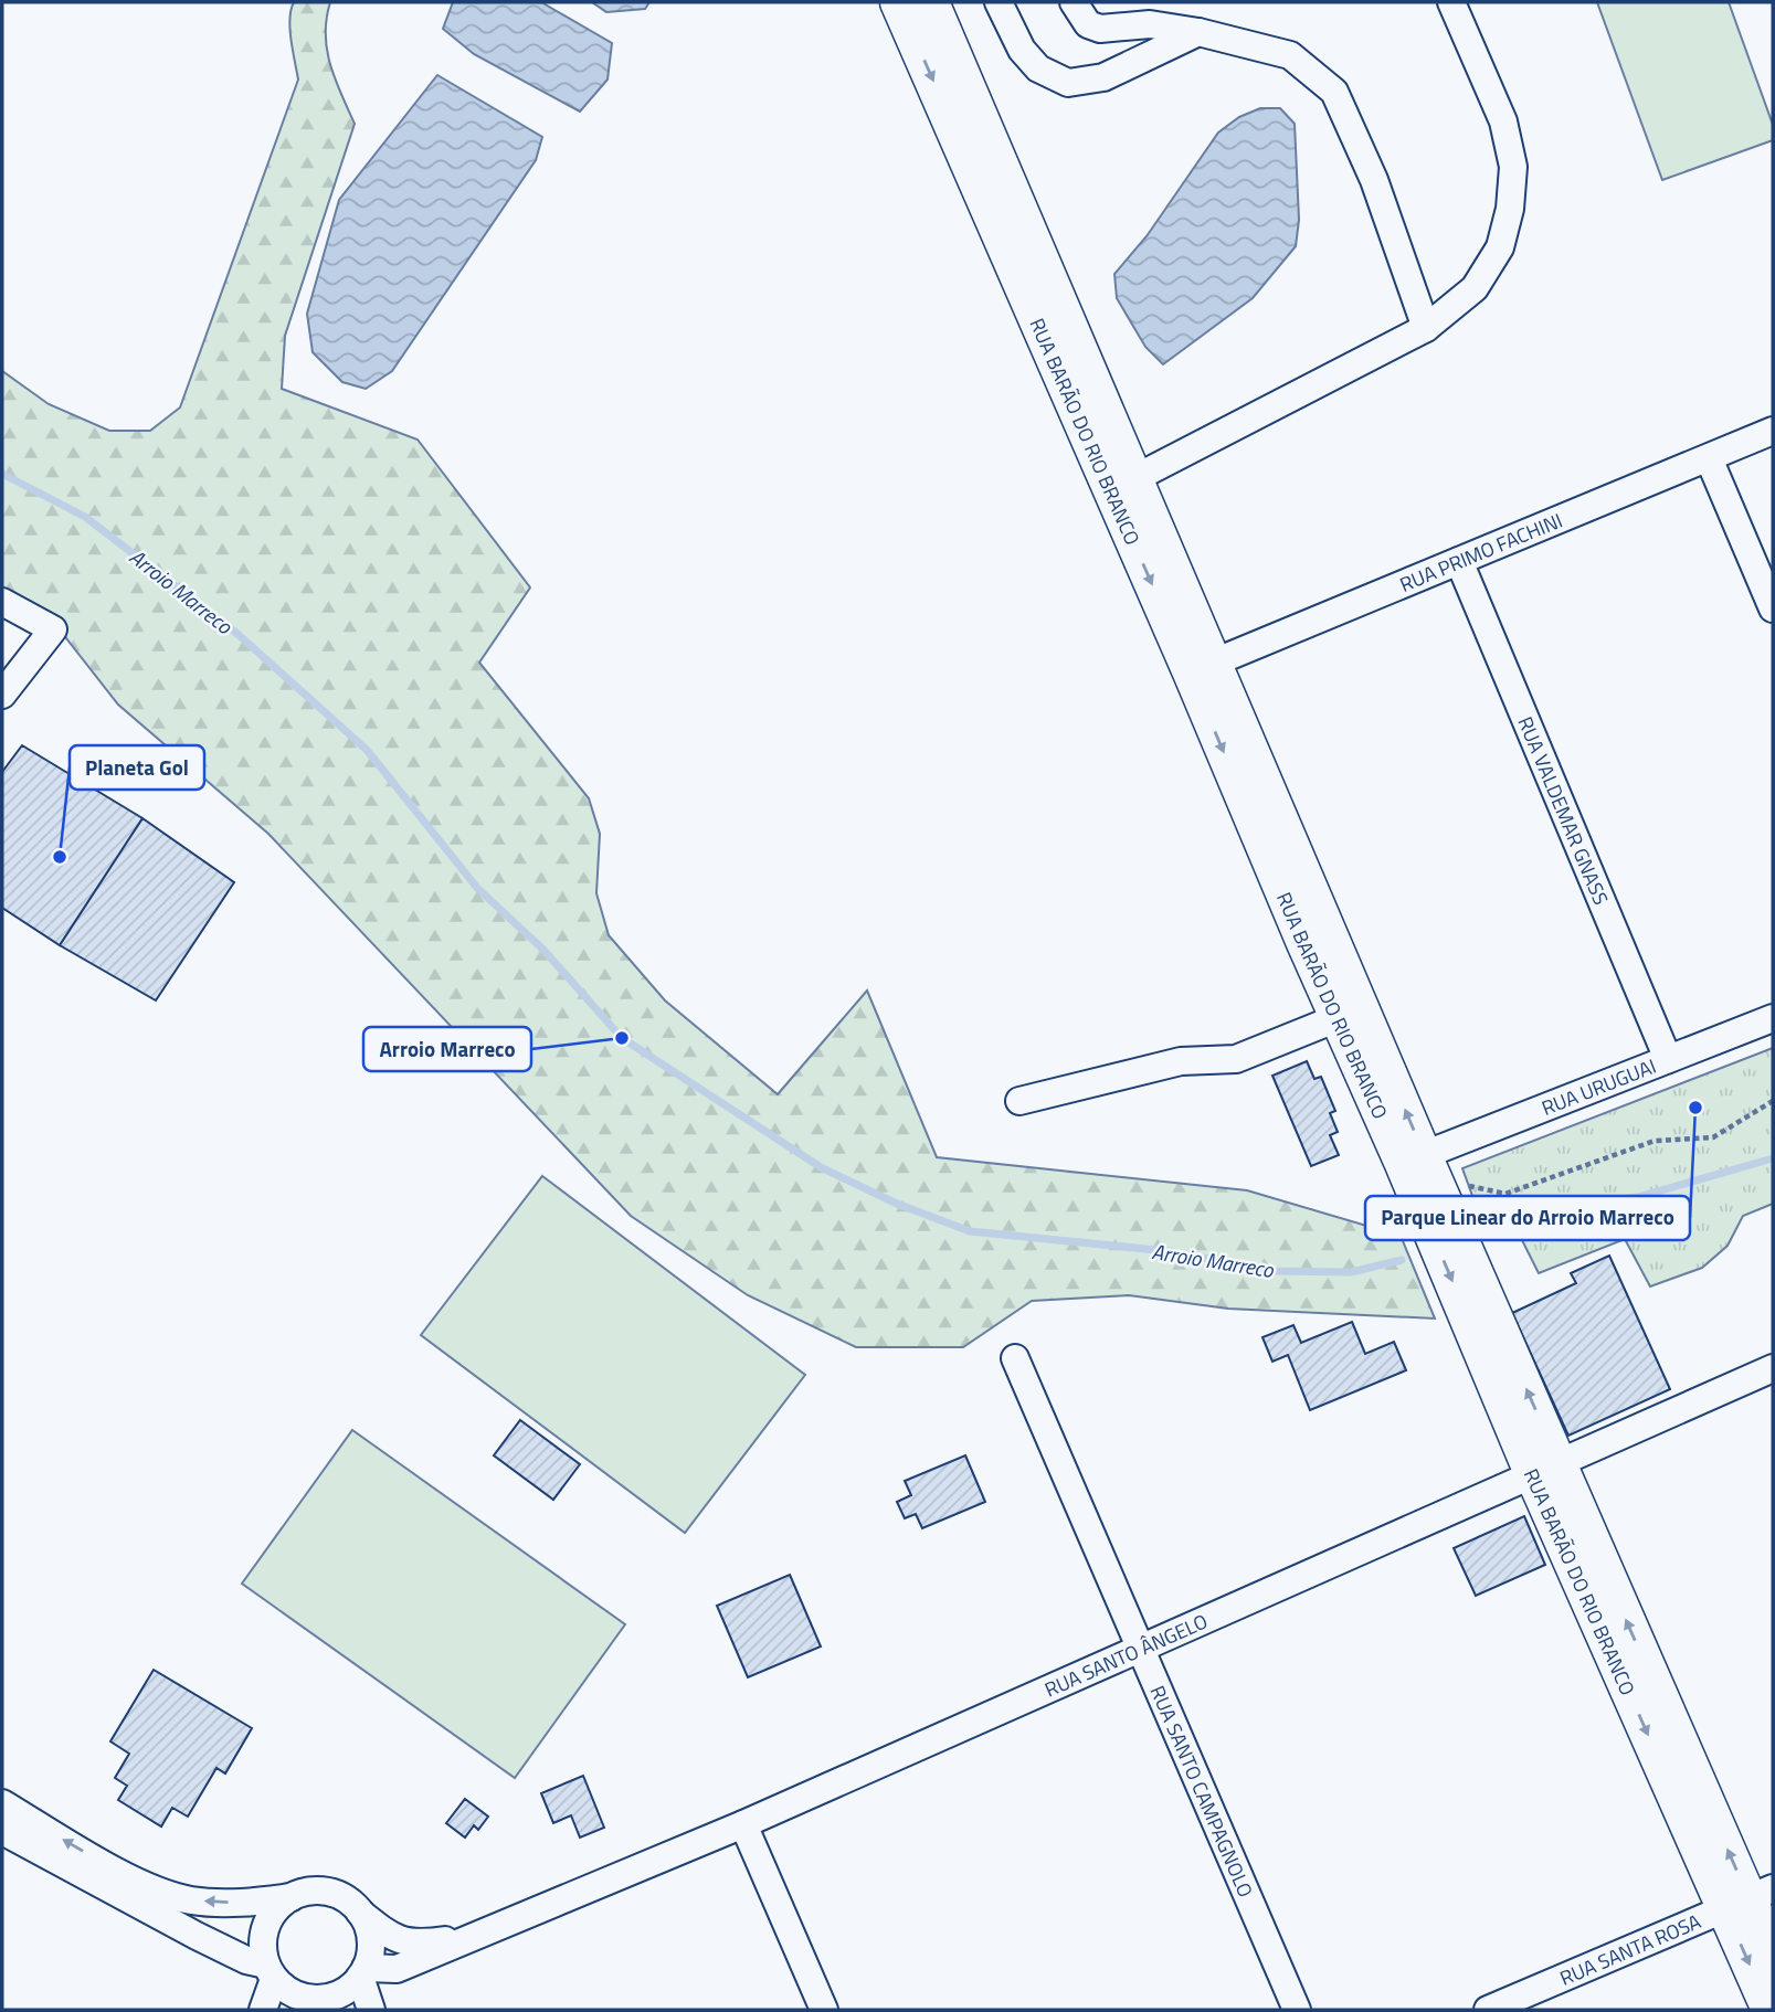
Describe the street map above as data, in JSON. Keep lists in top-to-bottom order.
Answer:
{
  "streets": {
    "main road": ["RUA BARÃO DO RIO BRANCO"],
    "street": [
      "RUA PRIMO FACHINI",
      "RUA VALDEMAR GNASS",
      "RUA URUGUAI",
      "RUA SANTO ÂNGELO",
      "RUA SANTO CAMPAGNOLO",
      "RUA SANTA ROSA"
    ]
  },
  "crossings": [
    ["RUA BARÃO DO RIO BRANCO", "RUA PRIMO FACHINI"],
    ["RUA BARÃO DO RIO BRANCO", "RUA URUGUAI"],
    ["RUA BARÃO DO RIO BRANCO", "RUA SANTO ÂNGELO"],
    ["RUA BARÃO DO RIO BRANCO", "RUA SANTA ROSA"],
    ["RUA PRIMO FACHINI", "RUA VALDEMAR GNASS"],
    ["RUA VALDEMAR GNASS", "RUA URUGUAI"],
    ["RUA SANTO ÂNGELO", "RUA SANTO CAMPAGNOLO"]
  ],
  "water": ["Arroio Marreco"],
  "places": ["Planeta Gol", "Arroio Marreco", "Parque Linear do Arroio Marreco"]
}
